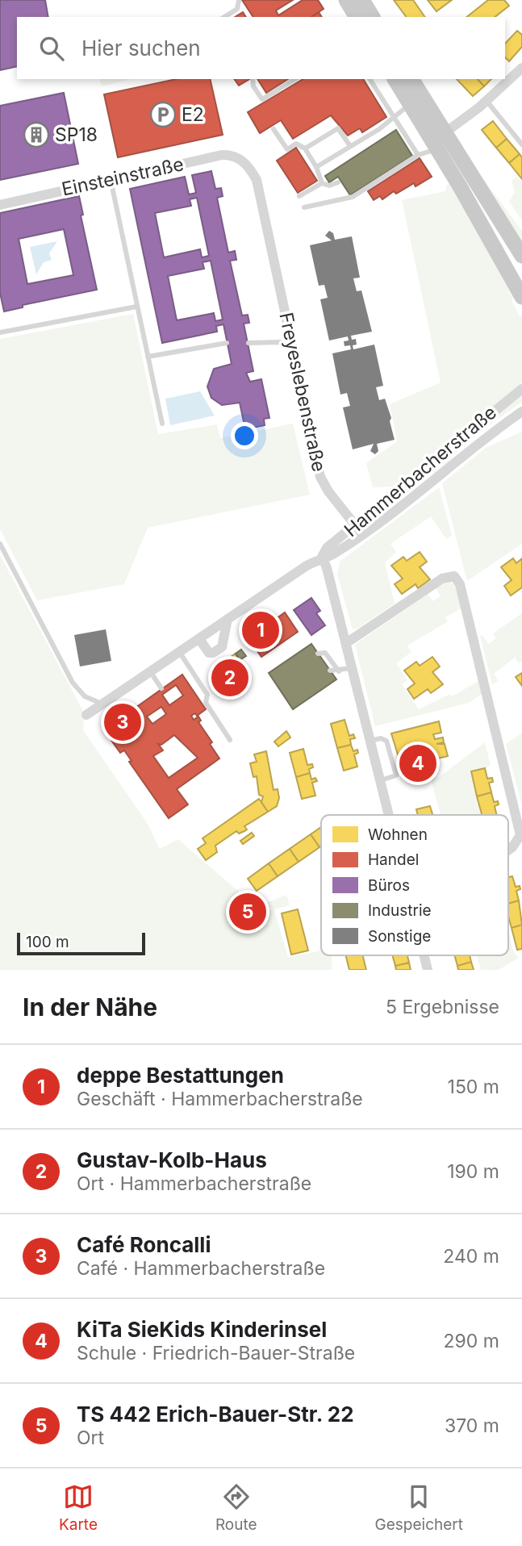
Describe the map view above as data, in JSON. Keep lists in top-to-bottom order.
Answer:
{
  "streets": {
    "street": ["Einsteinstraße", "Freyeslebenstraße", "Hammerbacherstraße"]
  },
  "crossings": [
    ["Einsteinstraße", "Freyeslebenstraße"],
    ["Freyeslebenstraße", "Hammerbacherstraße"]
  ],
  "places": {
    "parking": ["E2"],
    "building": ["SP18"]
  },
  "legend": [
    "Wohnen",
    "Handel",
    "Büros",
    "Industrie",
    "Sonstige"
  ],
  "scale_bar": "100 m",
  "page": {
    "search": "Hier suchen",
    "pins": [
      "1",
      "2",
      "3",
      "4",
      "5"
    ],
    "scale": "100 m",
    "heading": ["In der Nähe", "5 Ergebnisse"],
    "list": [
      {
        "mark": "1",
        "name": "deppe Bestattungen",
        "note": "Geschäft · Hammerbacherstraße",
        "value": "150 m"
      },
      {
        "mark": "2",
        "name": "Gustav-Kolb-Haus",
        "note": "Ort · Hammerbacherstraße",
        "value": "190 m"
      },
      {
        "mark": "3",
        "name": "Café Roncalli",
        "note": "Café · Hammerbacherstraße",
        "value": "240 m"
      },
      {
        "mark": "4",
        "name": "KiTa SieKids Kinderinsel",
        "note": "Schule · Friedrich-Bauer-Straße",
        "value": "290 m"
      },
      {
        "mark": "5",
        "name": "TS 442 Erich-Bauer-Str. 22",
        "note": "Ort",
        "value": "370 m"
      }
    ],
    "nav": ["Karte", "Route", "Gespeichert"]
  }
}
